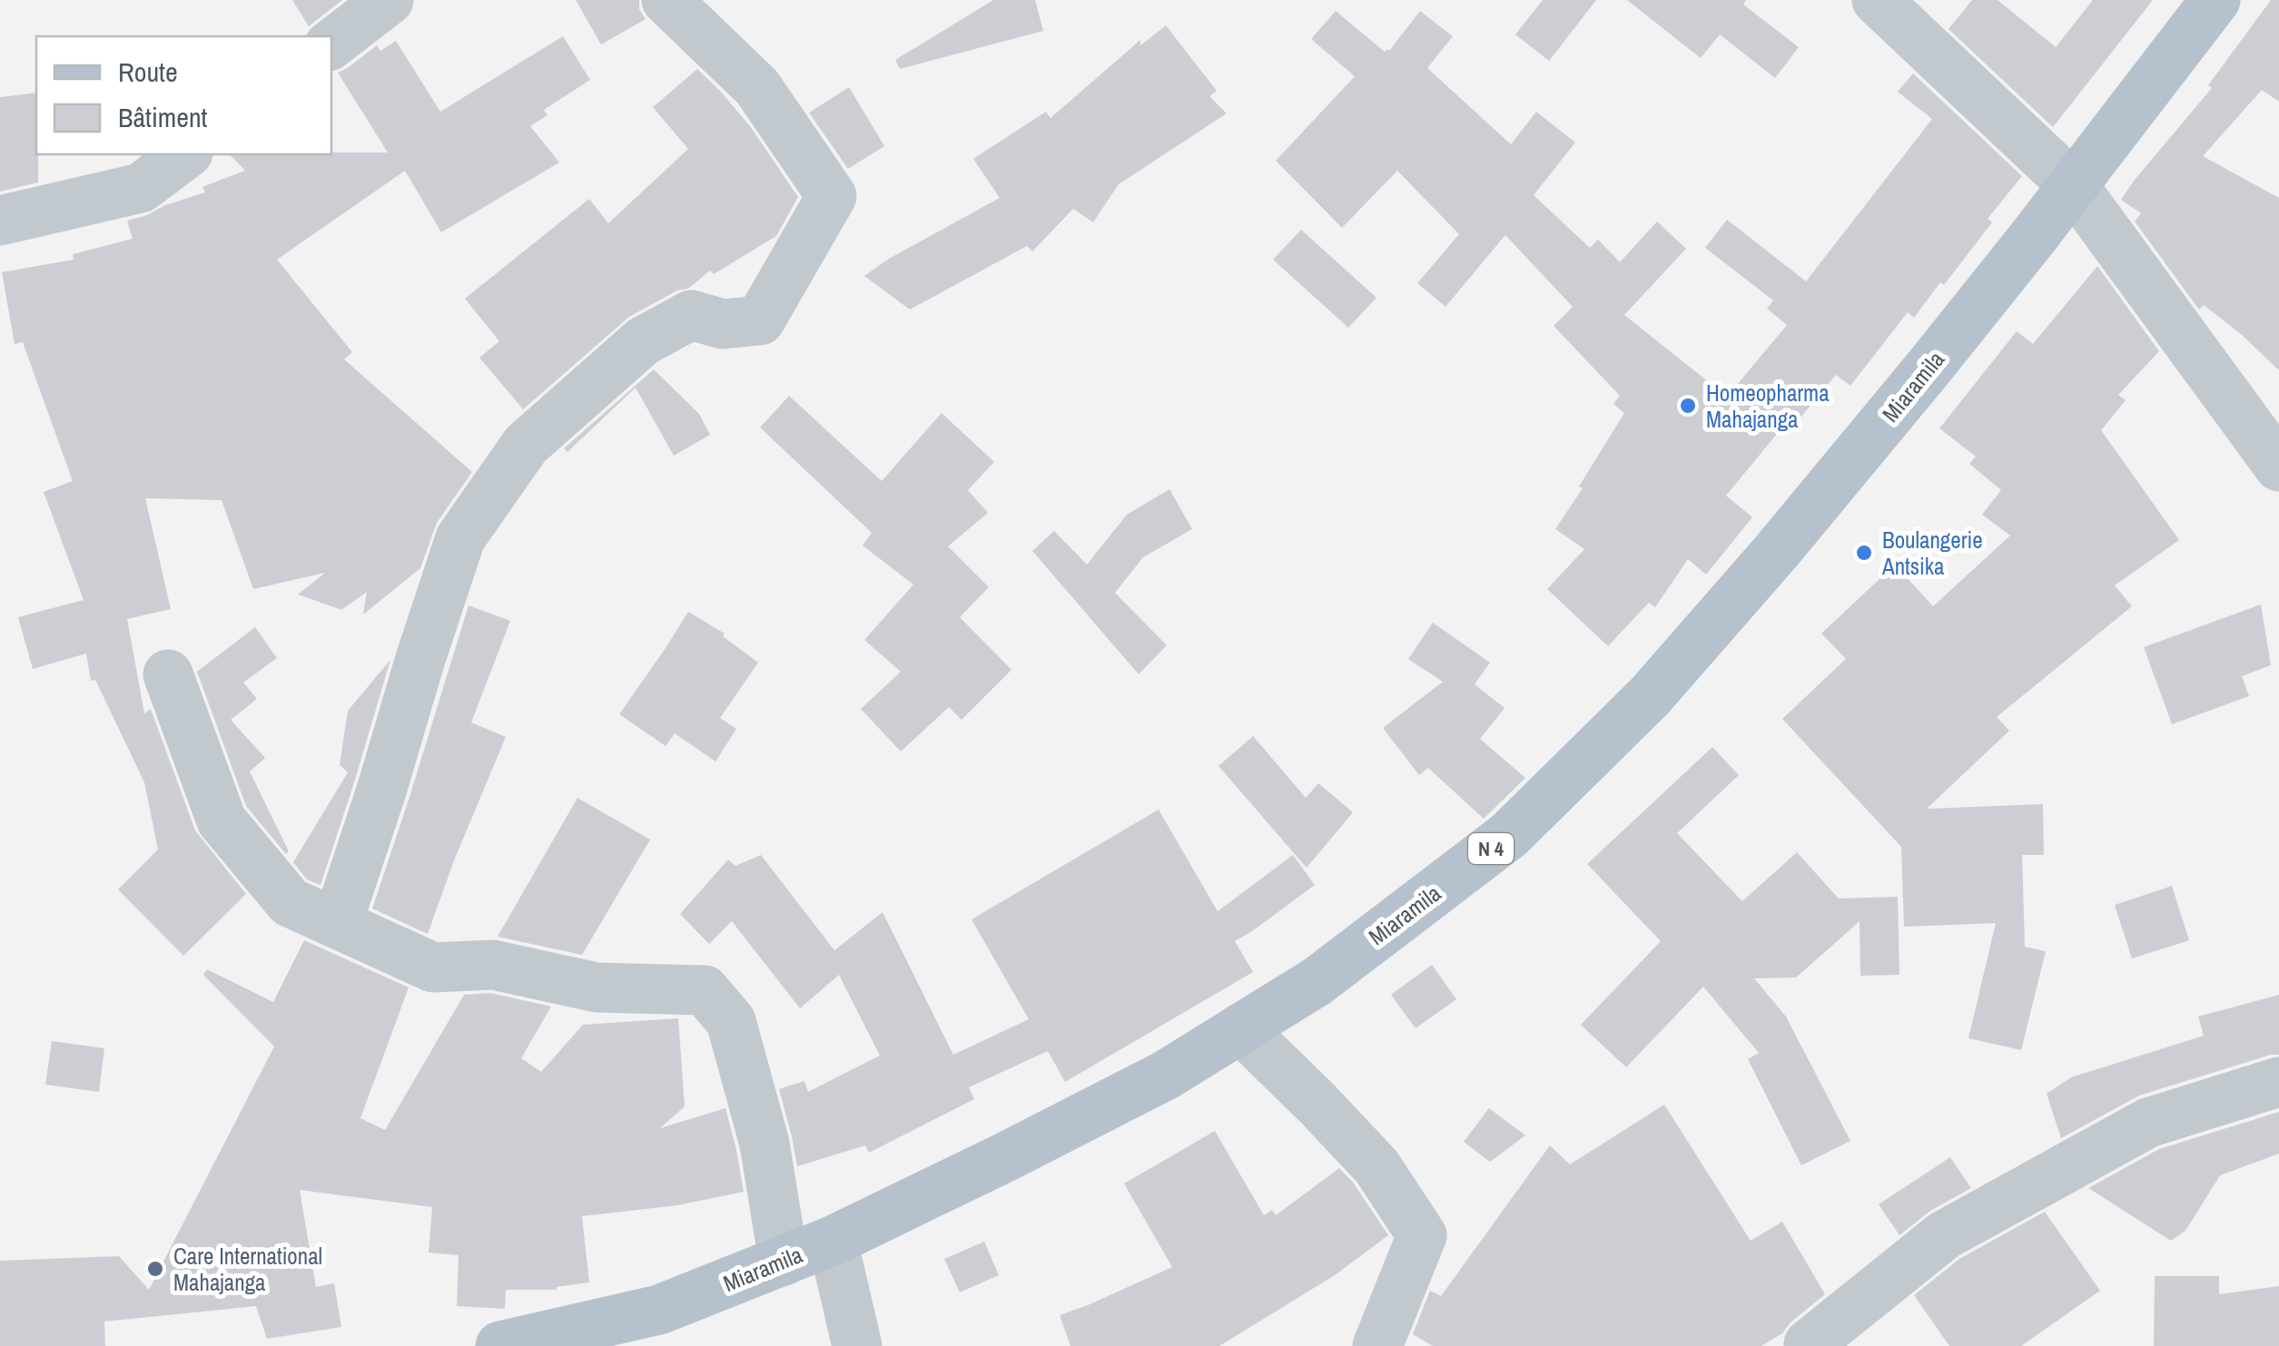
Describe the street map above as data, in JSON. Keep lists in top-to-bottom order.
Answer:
{
  "streets": {
    "main road": ["Miaramila", "N 4"]
  },
  "places": ["Homeopharma Mahajanga", "Boulangerie Antsika", "Care International Mahajanga"],
  "legend": ["Route", "Bâtiment"]
}
